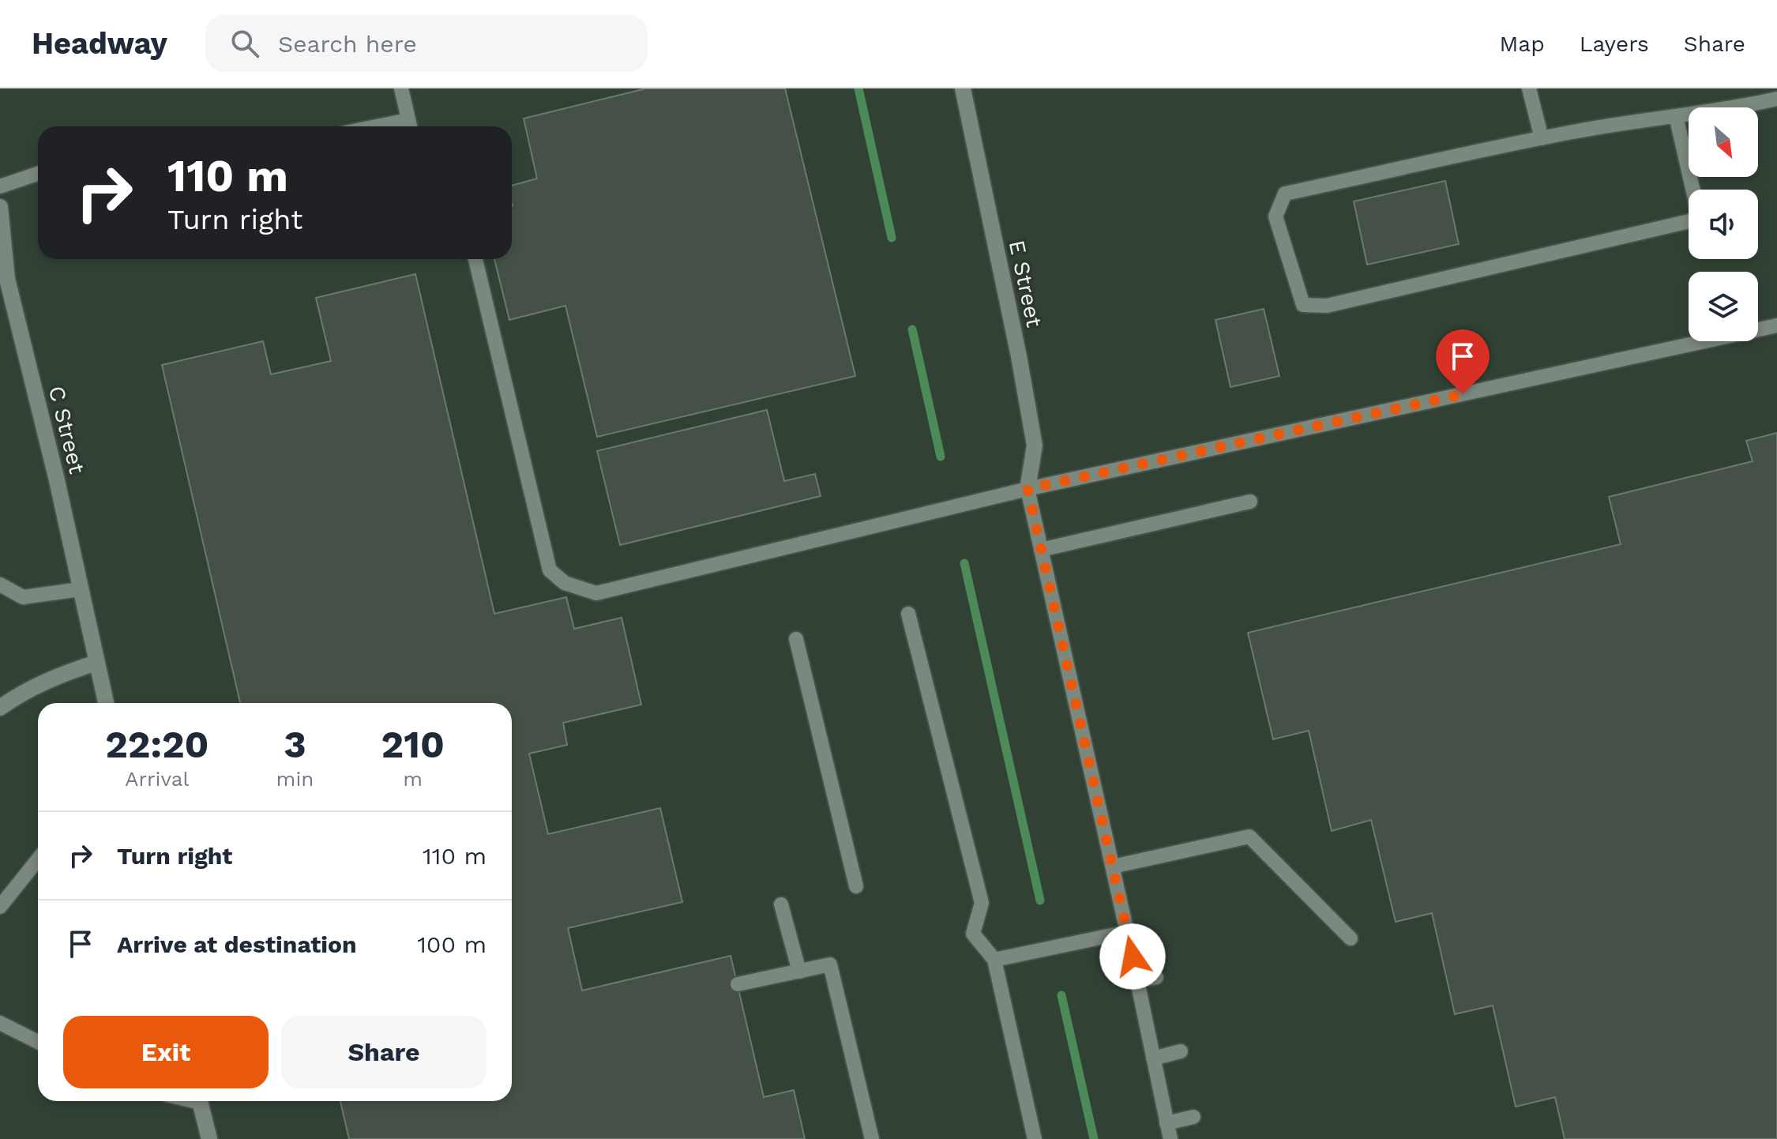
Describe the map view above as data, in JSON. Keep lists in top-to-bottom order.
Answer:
{
  "streets": {
    "street": ["E Street", "C Street"]
  },
  "north": "bottom right",
  "page": {
    "header": "Headway",
    "search": "Search here",
    "nav": ["Map", "Layers", "Share"],
    "turn": ["110 m", "Turn right"],
    "eta": [
      "22:20",
      "Arrival",
      "3",
      "min",
      "210",
      "m"
    ],
    "list": [
      {
        "name": "Turn right",
        "value": "110 m"
      },
      {
        "name": "Arrive at destination",
        "value": "100 m"
      }
    ],
    "buttons": ["Exit", "Share"]
  }
}
